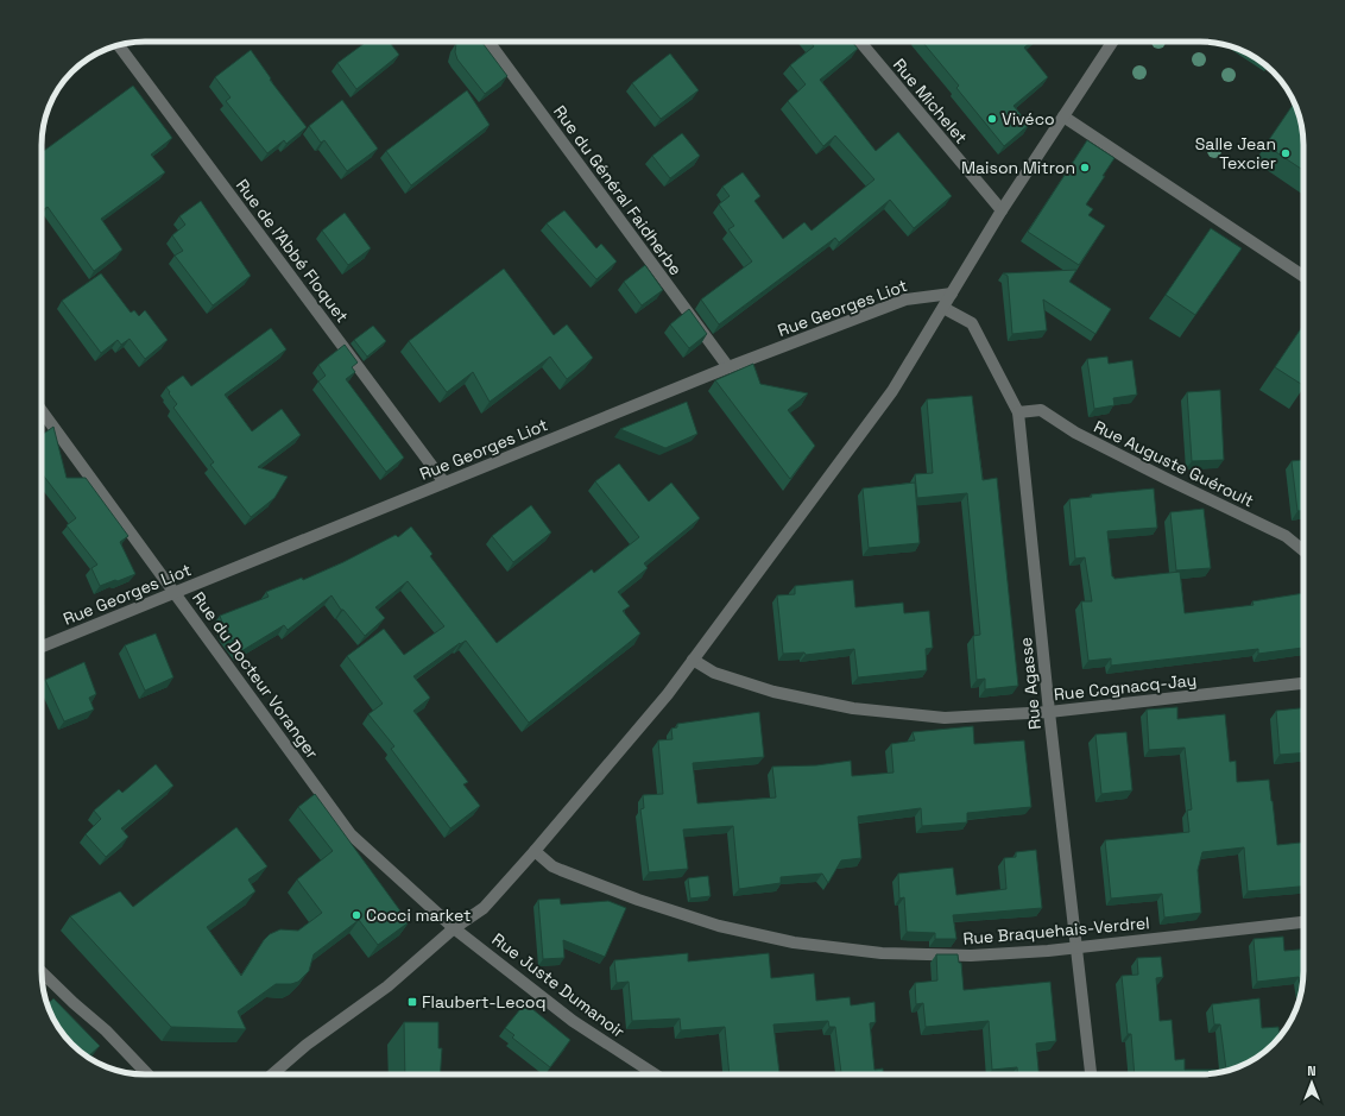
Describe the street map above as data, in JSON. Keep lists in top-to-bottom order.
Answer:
{
  "streets": {
    "street": [
      "Rue Michelet",
      "Rue du Général Faidherbe",
      "Rue de l'Abbé Floquet",
      "Rue Georges Liot",
      "Rue Auguste Guéroult",
      "Rue du Docteur Voranger",
      "Rue Agasse",
      "Rue Cognacq-Jay",
      "Rue Braquehais-Verdrel",
      "Rue Juste Dumanoir"
    ]
  },
  "crossings": [
    ["Rue du Général Faidherbe", "Rue Georges Liot"],
    ["Rue de l'Abbé Floquet", "Rue Georges Liot"],
    ["Rue Georges Liot", "Rue du Docteur Voranger"],
    ["Rue Auguste Guéroult", "Rue Agasse"],
    ["Rue du Docteur Voranger", "Rue Juste Dumanoir"],
    ["Rue Agasse", "Rue Cognacq-Jay"],
    ["Rue Agasse", "Rue Braquehais-Verdrel"]
  ],
  "places": {
    "other": [
      "Vivéco",
      "Salle Jean Texcier",
      "Maison Mitron",
      "Cocci market"
    ],
    "transit": ["Flaubert-Lecoq"]
  },
  "north": "top"
}
